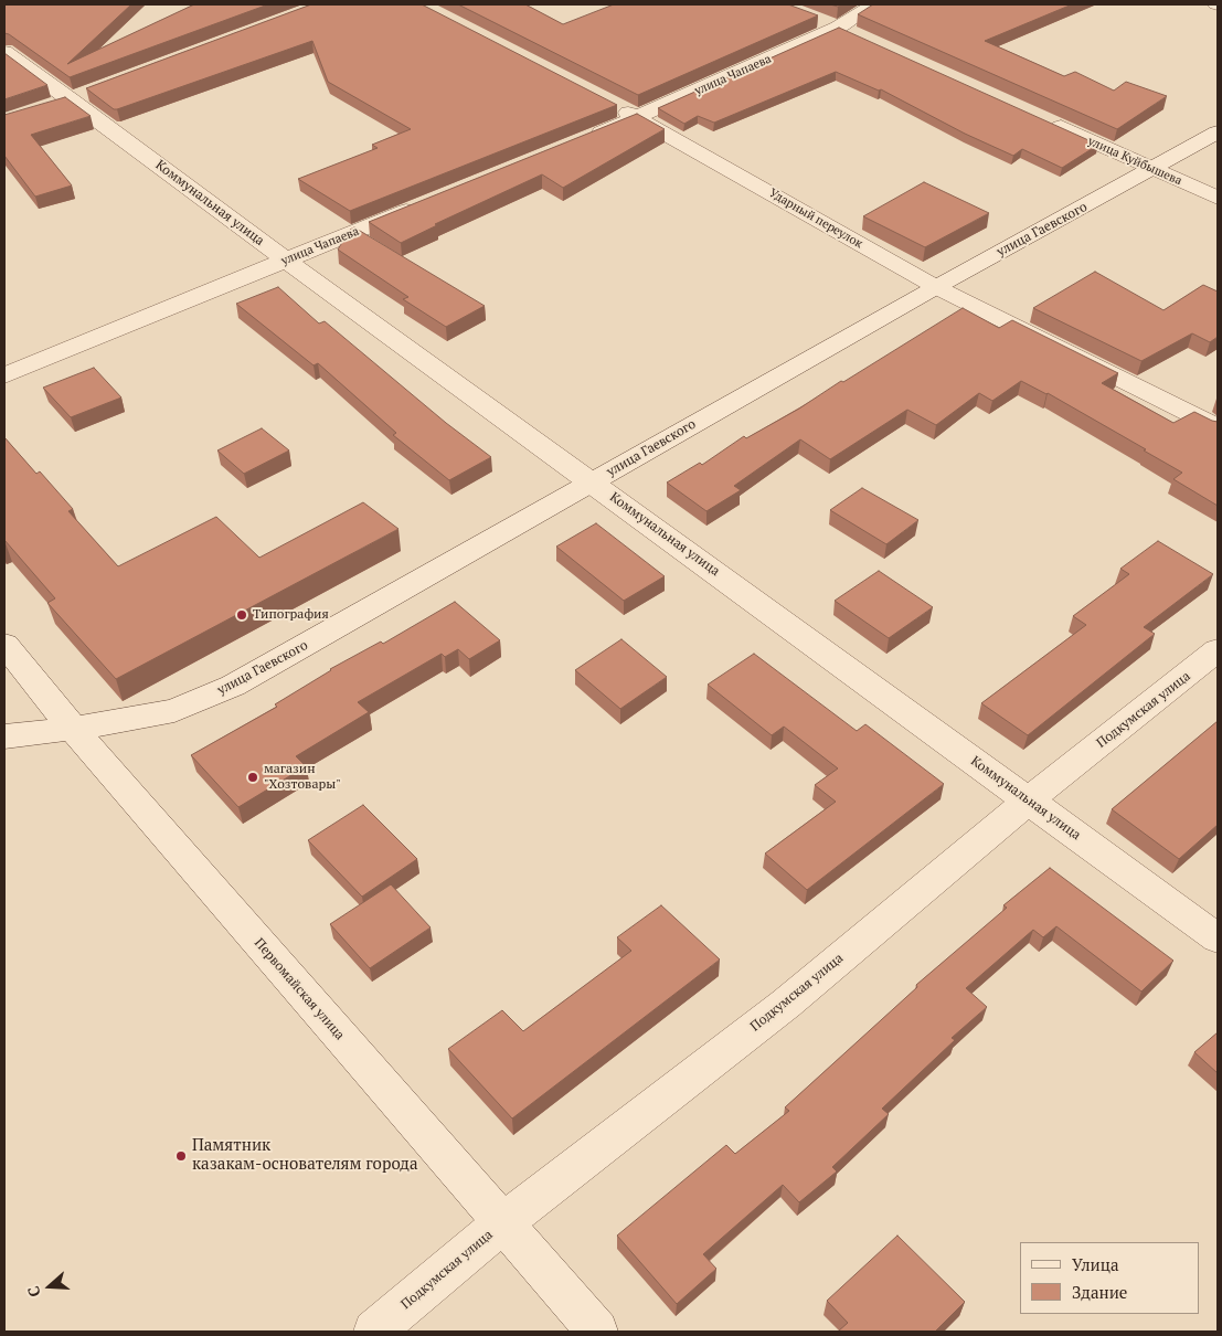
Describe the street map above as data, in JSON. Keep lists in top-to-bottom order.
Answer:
{
  "streets": {
    "street": [
      "улица Чапаева",
      "улица Куйбышева",
      "Коммунальная улица",
      "Ударный переулок",
      "улица Гаевского",
      "Подкумская улица",
      "Первомайская улица"
    ]
  },
  "crossings": [
    ["улица Чапаева", "Коммунальная улица"],
    ["улица Чапаева", "Ударный переулок"],
    ["улица Куйбышева", "улица Гаевского"],
    ["Коммунальная улица", "улица Гаевского"],
    ["Коммунальная улица", "Подкумская улица"],
    ["Ударный переулок", "улица Гаевского"],
    ["улица Гаевского", "Первомайская улица"],
    ["Подкумская улица", "Первомайская улица"]
  ],
  "places": ["Типография", "магазин \"Хозтовары\"", "Памятник казакам-основателям города"],
  "legend": ["Улица", "Здание"],
  "north": "left"
}
